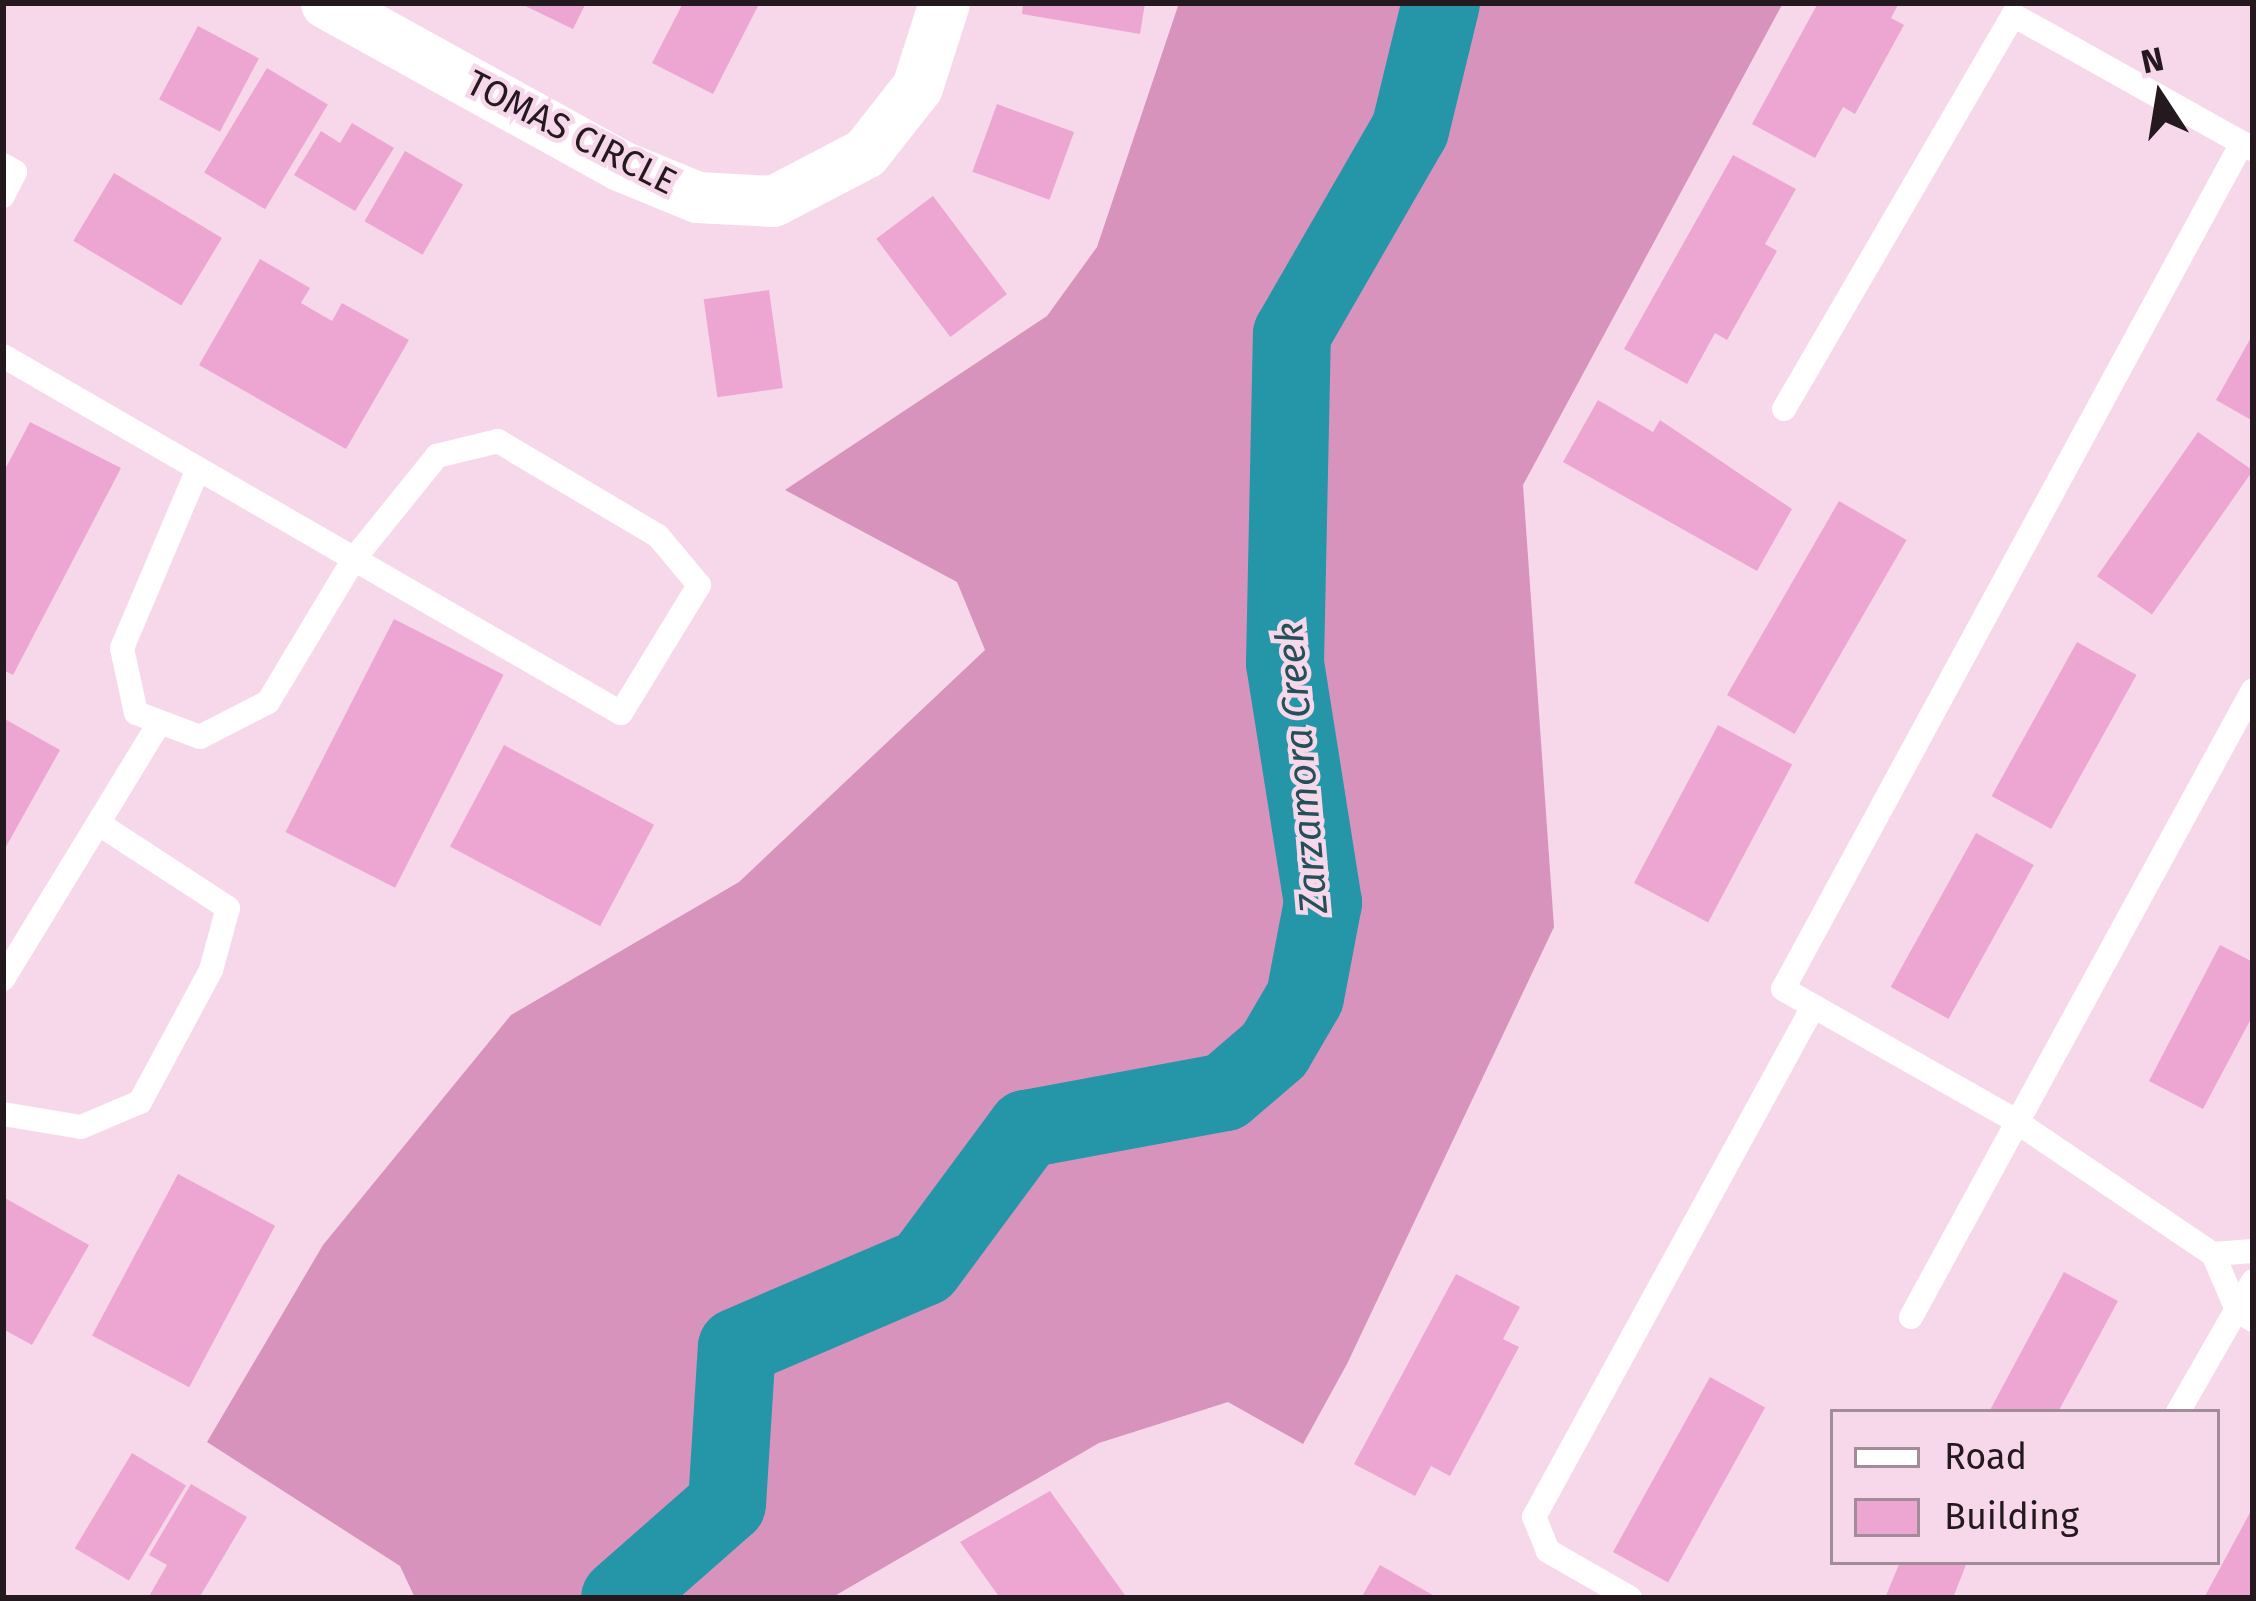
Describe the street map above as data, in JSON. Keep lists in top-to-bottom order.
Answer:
{
  "streets": {
    "street": ["TOMAS CIRCLE"]
  },
  "water": ["Zarzamora Creek"],
  "legend": ["Road", "Building"],
  "north": "top"
}
